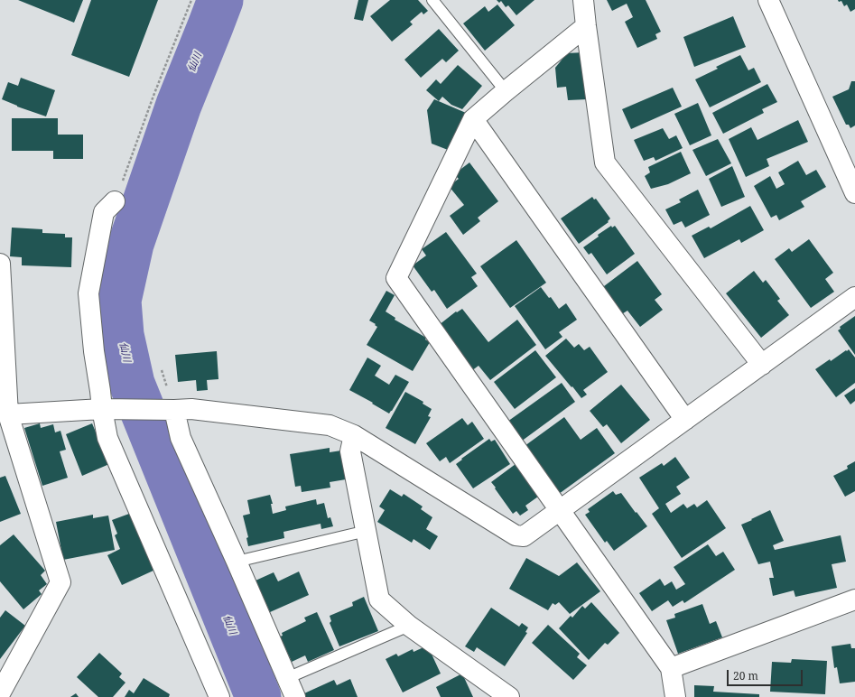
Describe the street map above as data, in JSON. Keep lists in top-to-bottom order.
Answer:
{
  "water": ["仙川"],
  "scale_bar": "20 m"
}
